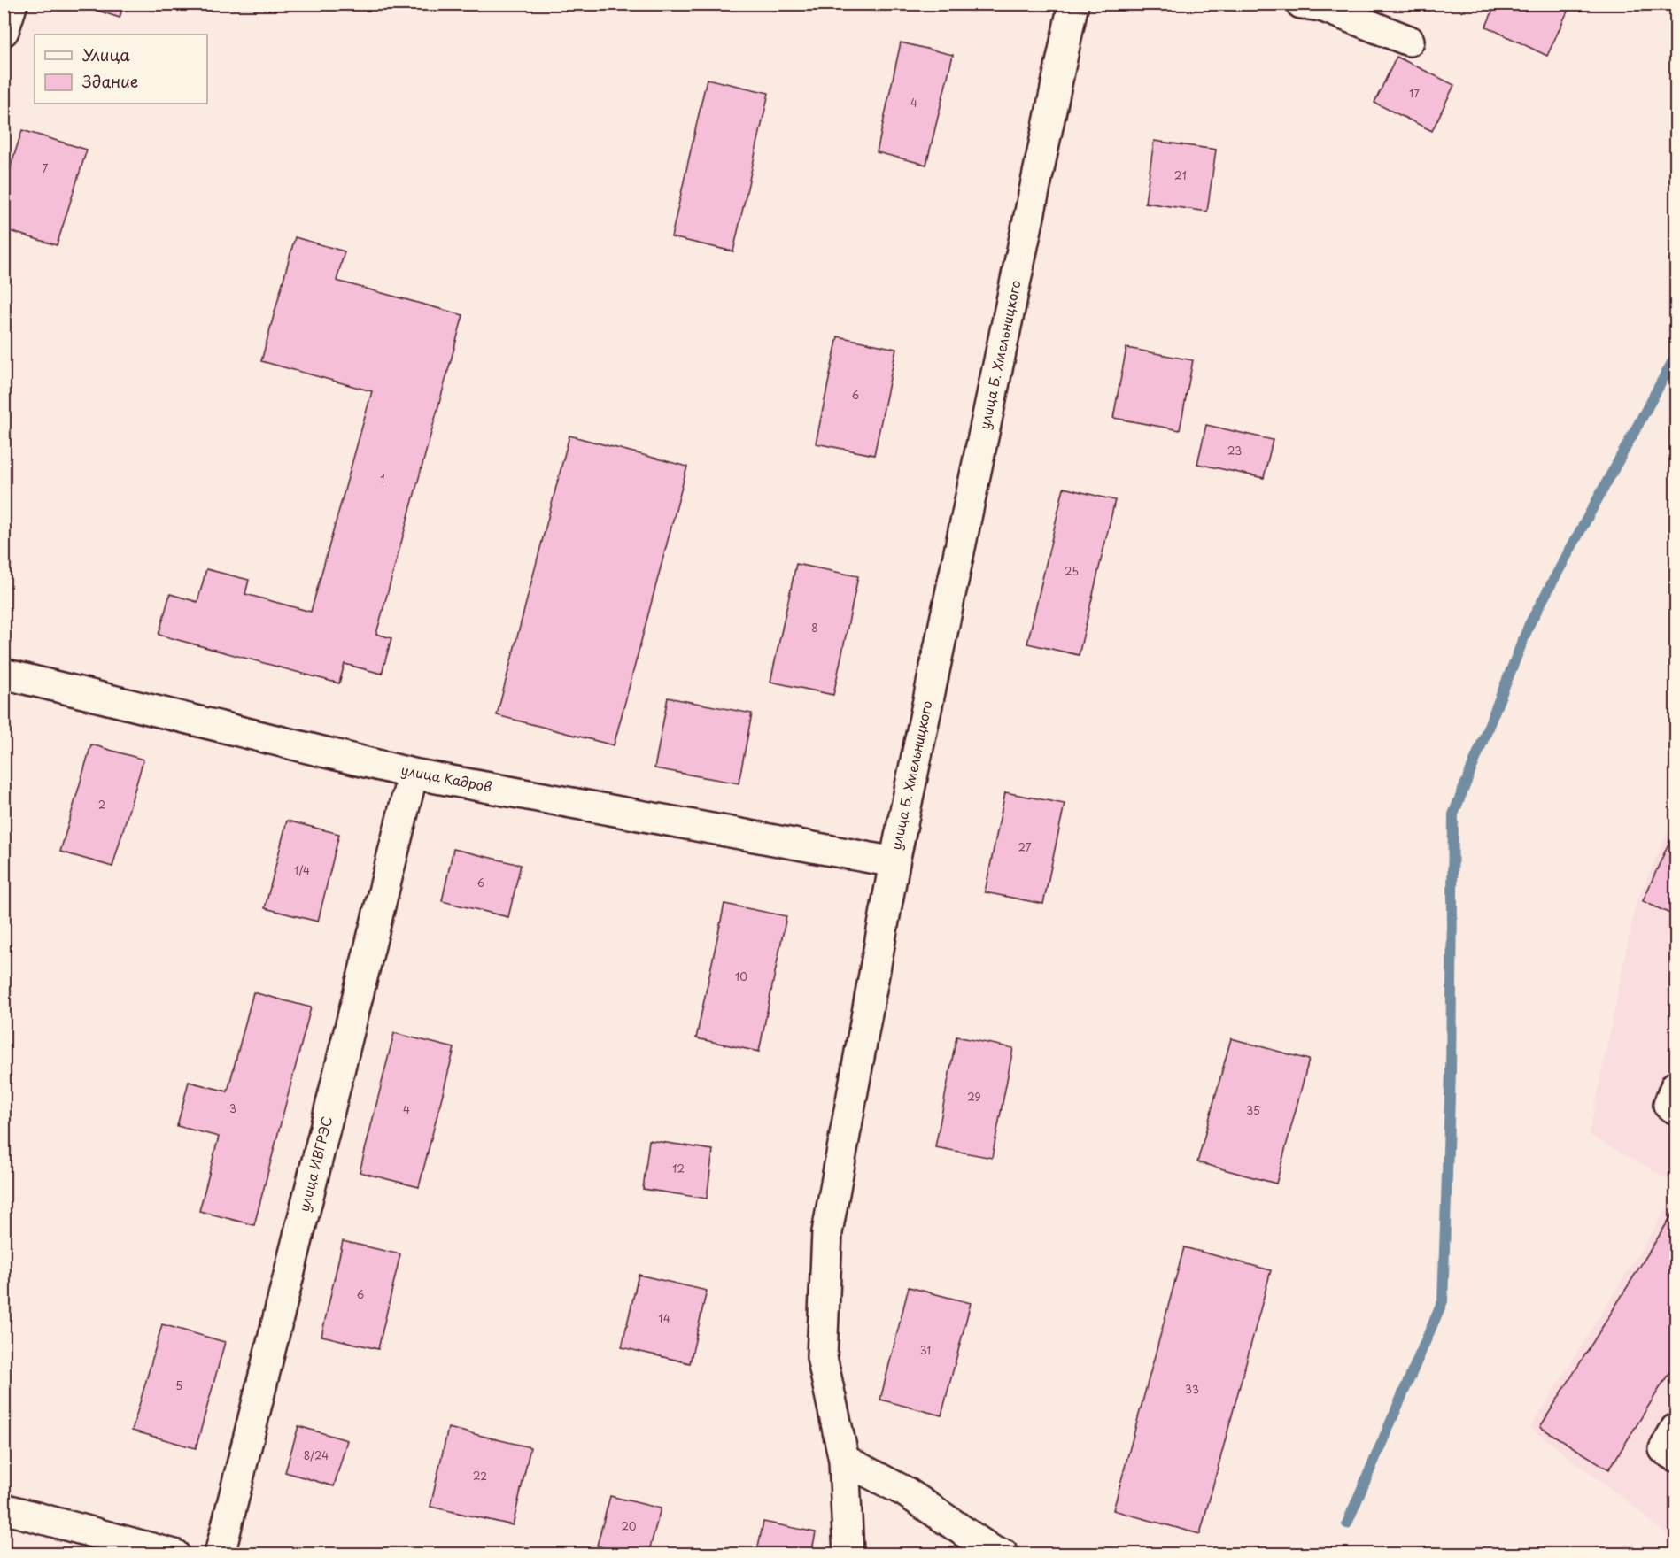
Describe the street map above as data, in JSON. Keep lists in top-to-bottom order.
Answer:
{
  "streets": {
    "street": ["улица Б. Хмельницкого", "улица Кадров", "улица ИВГРЭС"]
  },
  "crossings": [
    ["улица Б. Хмельницкого", "улица Кадров"],
    ["улица Кадров", "улица ИВГРЭС"]
  ],
  "house_numbers": [
    "17",
    "4",
    "7",
    "21",
    "6",
    "23",
    "1",
    "25",
    "8",
    "2",
    "27",
    "1/4",
    "6",
    "10",
    "29",
    "3",
    "4",
    "35",
    "12",
    "6",
    "14",
    "31",
    "5",
    "33",
    "8/24",
    "22",
    "20"
  ],
  "legend": ["Улица", "Здание"]
}
